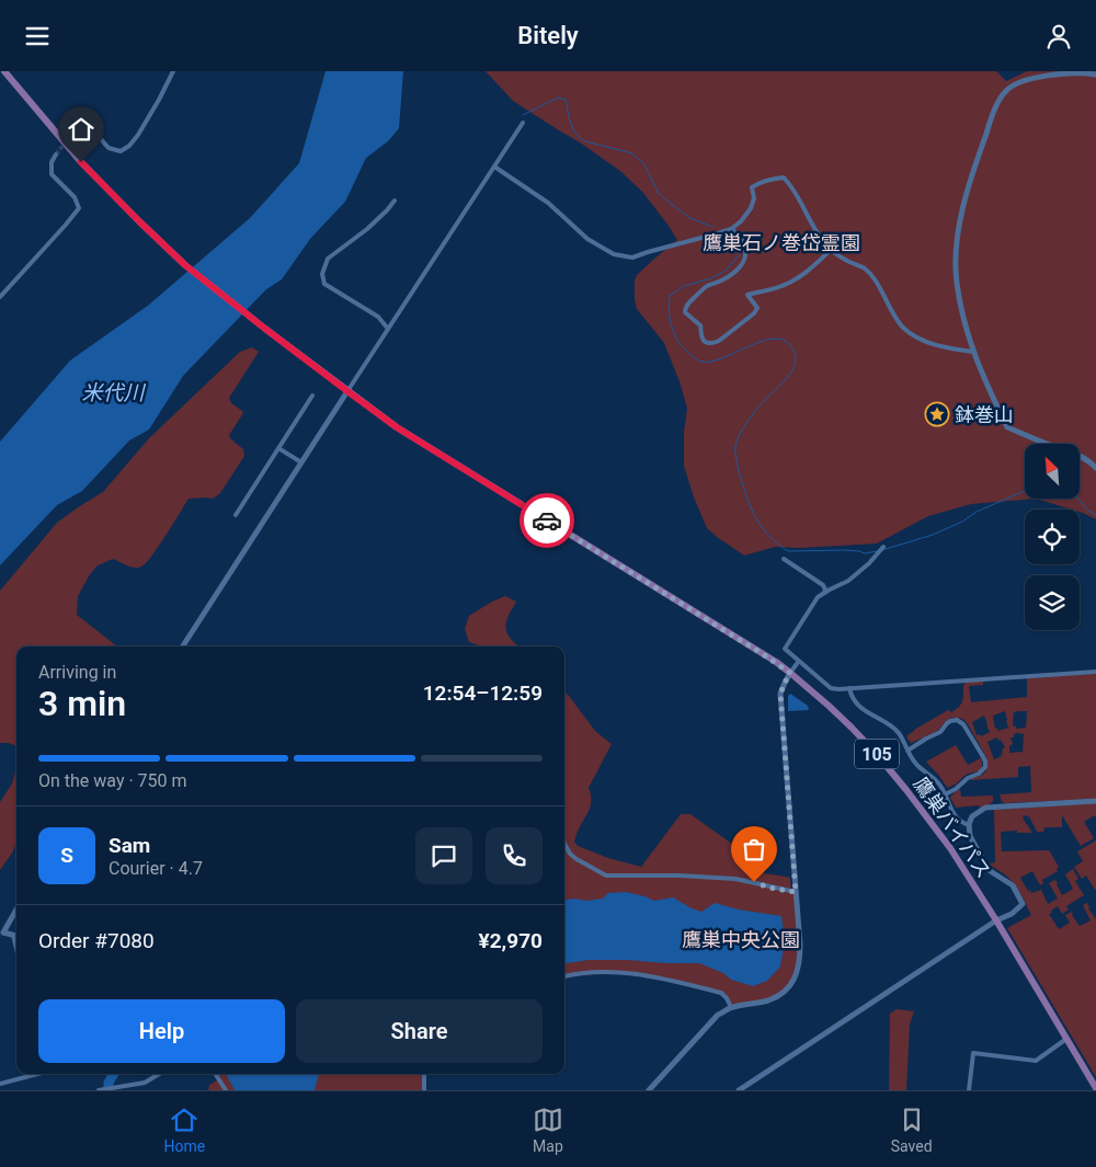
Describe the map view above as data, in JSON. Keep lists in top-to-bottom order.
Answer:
{
  "streets": {
    "highway": ["105", "鷹巣バイパス"]
  },
  "water": ["米代川"],
  "parks": ["鷹巣石ノ巻岱霊園", "鷹巣中央公園"],
  "places": {
    "place": ["鉢巻山"]
  },
  "north": "top left",
  "page": {
    "header": "Bitely",
    "heading": ["3 min", "Arriving in", "12:54–12:59"],
    "panel": [
      "Sam",
      "Courier · 4.7",
      "Order #7080",
      "¥2,970"
    ],
    "bar": "On the way · 750 m",
    "round": "S",
    "buttons": ["Help", "Share"],
    "tabs": ["Home", "Map", "Saved"]
  }
}
